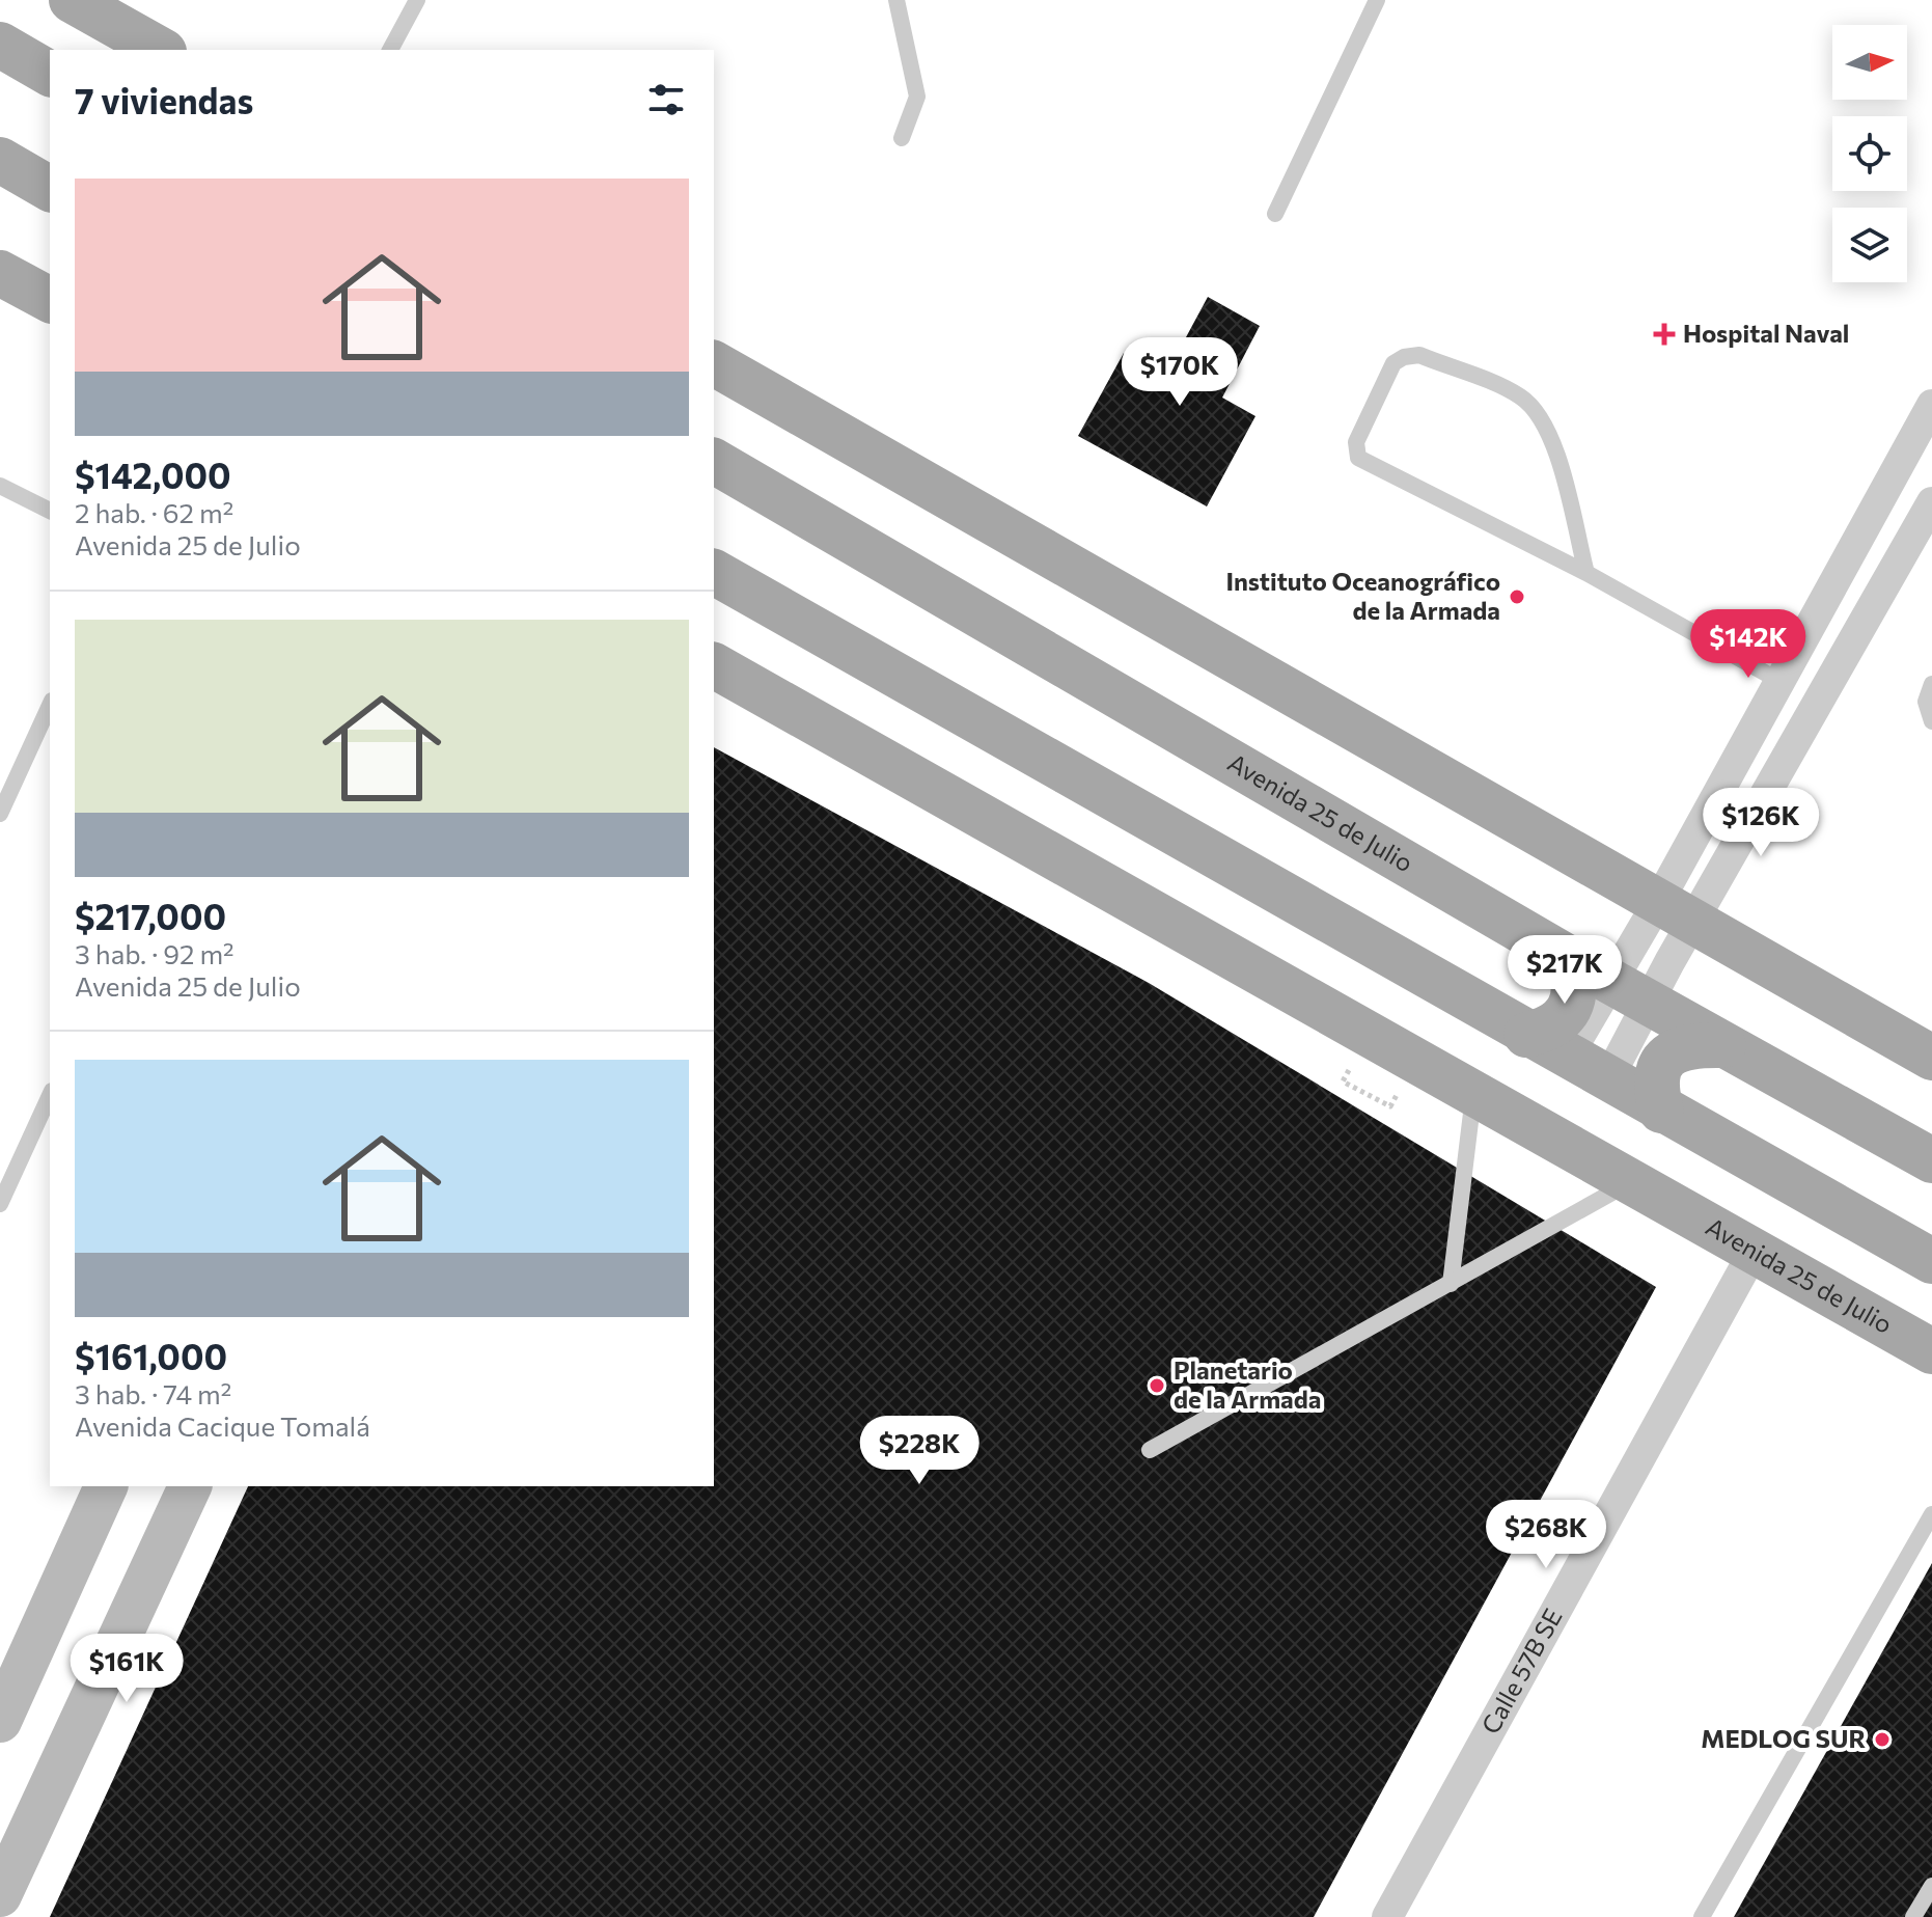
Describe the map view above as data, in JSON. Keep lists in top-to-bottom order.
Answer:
{
  "streets": {
    "main road": ["Avenida 25 de Julio"],
    "street": ["Calle 57B SE"]
  },
  "crossings": [
    ["Avenida 25 de Julio", "Calle 57B SE"]
  ],
  "places": {
    "health": ["Hospital Naval"],
    "other": ["Instituto Oceanográfico de la Armada", "Planetario de la Armada", "MEDLOG SUR"]
  },
  "north": "right",
  "page": {
    "heading": "7 viviendas",
    "list": [
      {
        "name": "$142,000",
        "note": "2 hab. · 62 m² · Avenida 25 de Julio"
      },
      {
        "name": "$217,000",
        "note": "3 hab. · 92 m² · Avenida 25 de Julio"
      },
      {
        "name": "$161,000",
        "note": "3 hab. · 74 m² · Avenida Cacique Tomalá"
      }
    ],
    "price": [
      "$170K",
      "$142K",
      "$126K",
      "$217K",
      "$228K",
      "$268K",
      "$161K"
    ]
  }
}
